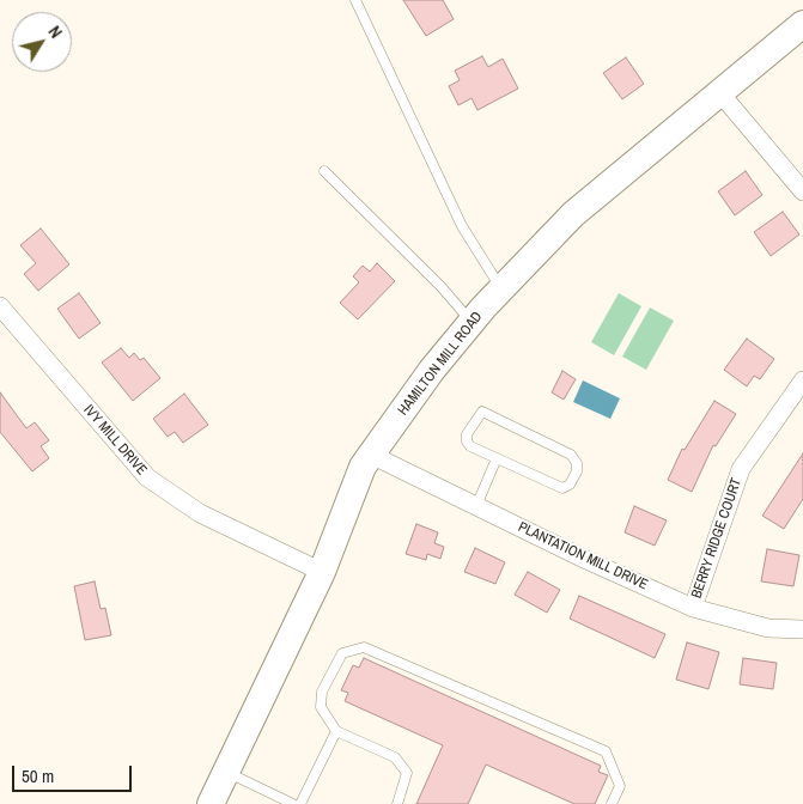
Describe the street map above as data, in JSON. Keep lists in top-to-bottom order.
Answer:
{
  "streets": {
    "main road": ["HAMILTON MILL ROAD"],
    "street": ["IVY MILL DRIVE", "BERRY RIDGE COURT", "PLANTATION MILL DRIVE"]
  },
  "crossings": [
    ["HAMILTON MILL ROAD", "IVY MILL DRIVE"],
    ["HAMILTON MILL ROAD", "PLANTATION MILL DRIVE"],
    ["BERRY RIDGE COURT", "PLANTATION MILL DRIVE"]
  ],
  "scale_bar": "50 m",
  "north": "top right"
}
